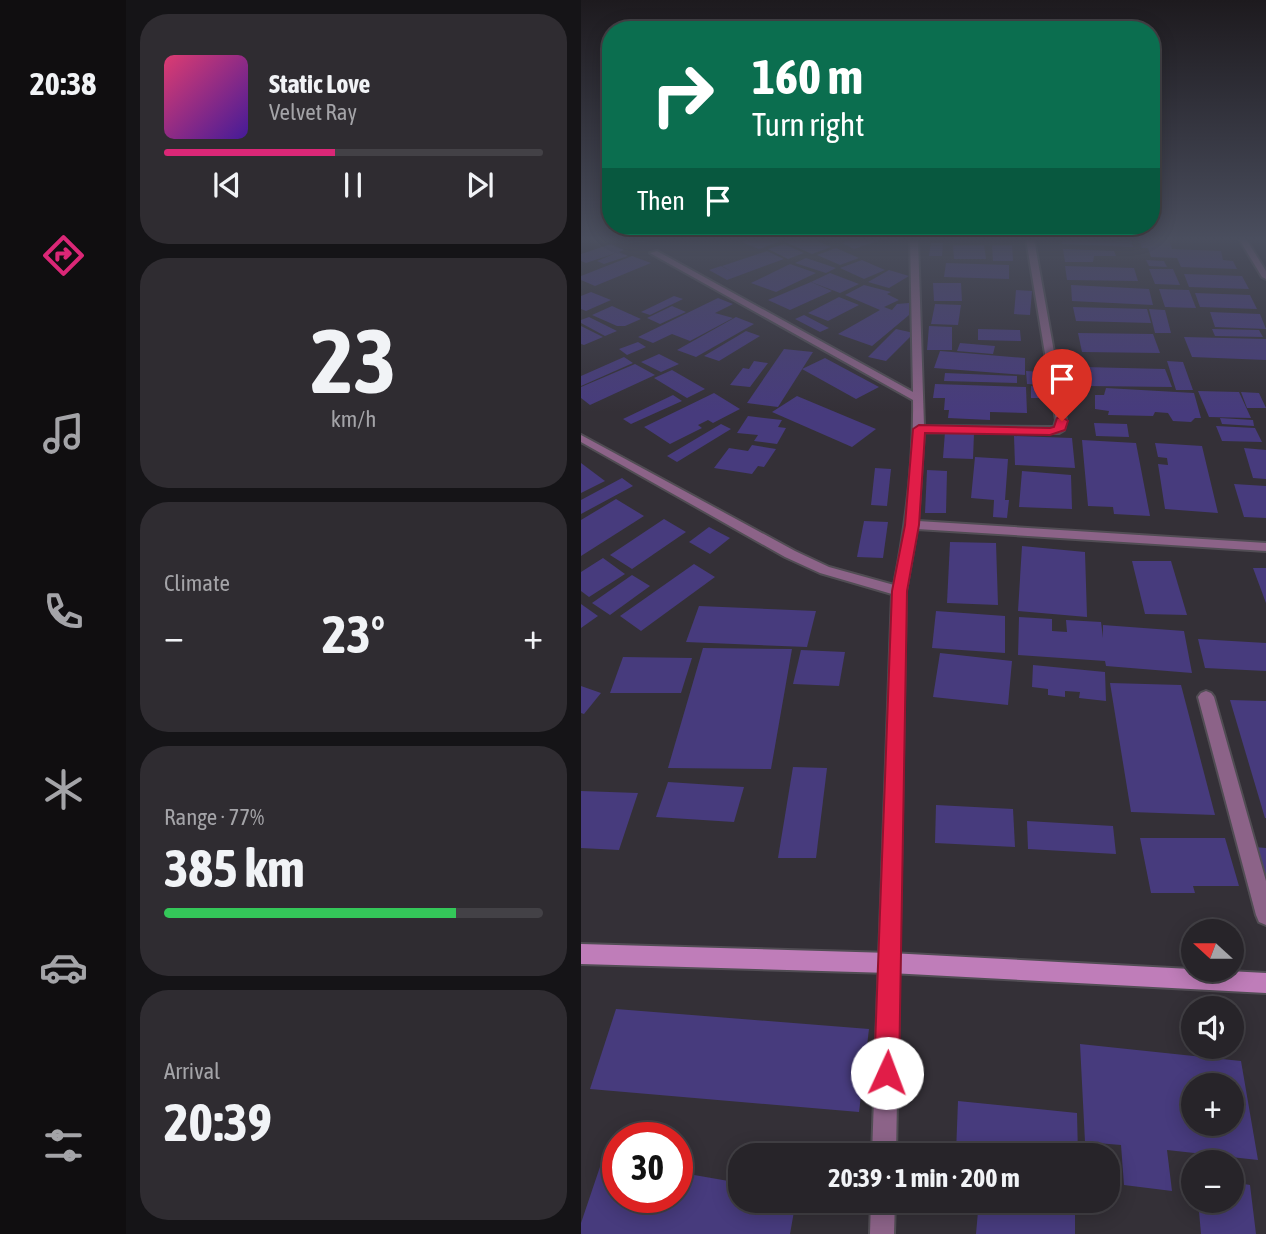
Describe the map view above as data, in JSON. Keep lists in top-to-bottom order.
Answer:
{
  "north": "left",
  "page": {
    "tabs": "20:38",
    "turn": ["160 m", "Turn right"],
    "song": ["Static Love", "Velvet Ray"],
    "then": "Then",
    "tile": [
      ["23", "km/h"],
      "Climate",
      ["Range · 77%", "385 km"],
      ["Arrival", "20:39"]
    ],
    "heat": ["−", "23°", "+"],
    "map_buttons": ["+", "−"],
    "limit": "30",
    "trip": "20:39 · 1 min · 200 m"
  }
}
